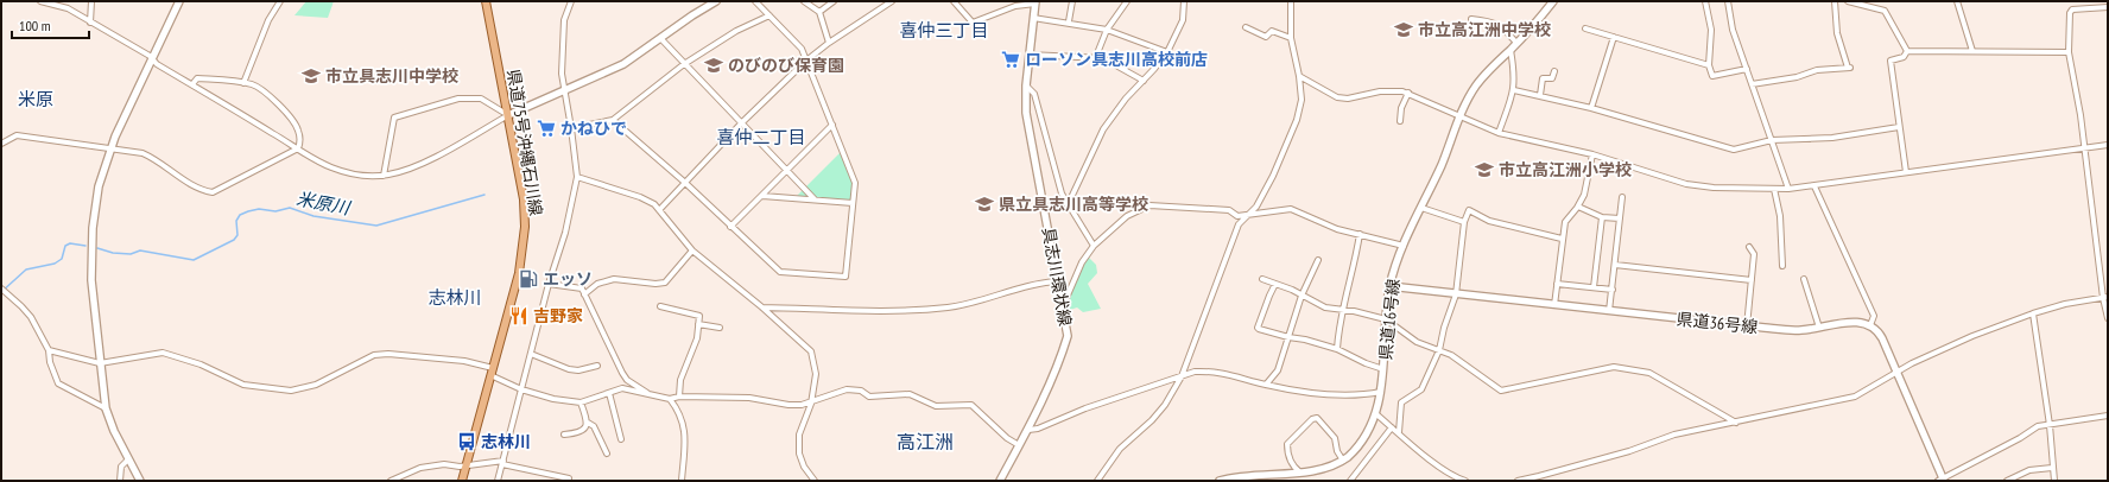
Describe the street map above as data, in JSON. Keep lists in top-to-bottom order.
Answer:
{
  "streets": {
    "main road": [
      "県道75号沖縄石川線",
      "具志川環状線",
      "県道16号線",
      "県道36号線"
    ]
  },
  "crossings": [
    ["県道16号線", "県道36号線"]
  ],
  "districts": [
    "喜仲三丁目",
    "米原",
    "喜仲二丁目",
    "志林川",
    "高江洲"
  ],
  "water": ["米原川"],
  "places": {
    "school or university": [
      "市立高江洲中学校",
      "のびのび保育園",
      "市立具志川中学校",
      "市立高江洲小学校",
      "県立具志川高等学校"
    ],
    "supermarket": ["ローソン具志川高校前店", "かねひで"],
    "fuel station": ["エッソ"],
    "restaurant": ["吉野家"],
    "bus stop": ["志林川"]
  },
  "scale_bar": "100 m"
}
